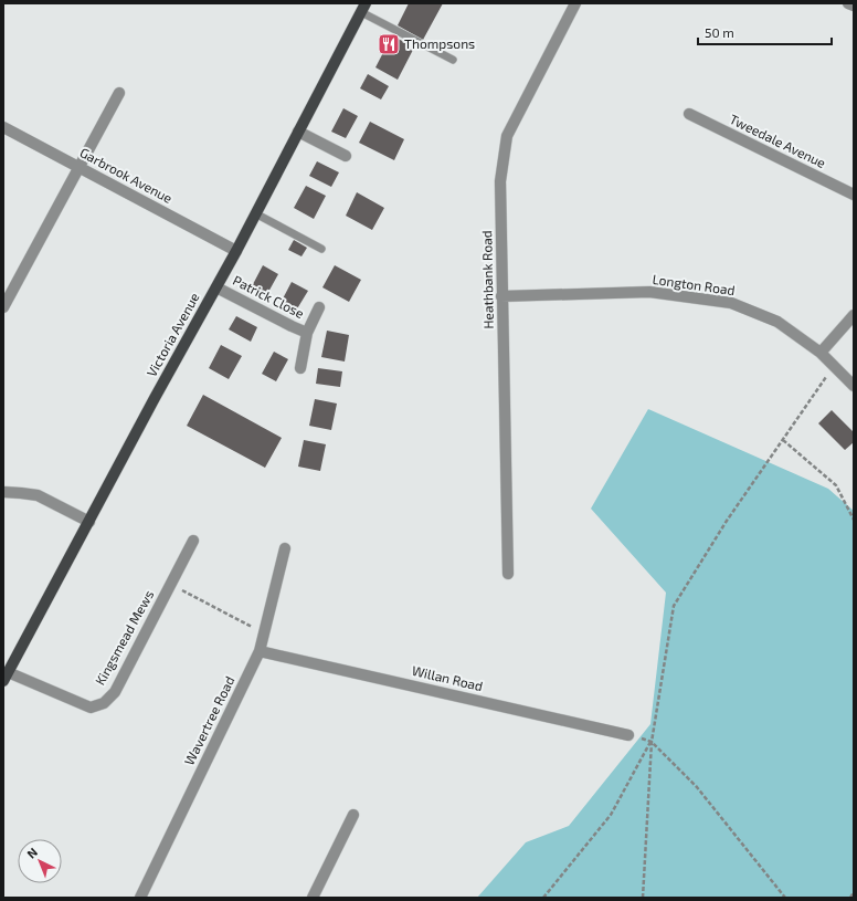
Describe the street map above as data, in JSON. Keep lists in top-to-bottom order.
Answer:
{
  "streets": {
    "main road": ["Victoria Avenue"],
    "street": [
      "Tweedale Avenue",
      "Garbrook Avenue",
      "Heathbank Road",
      "Longton Road",
      "Patrick Close",
      "Kingsmead Mews",
      "Willan Road",
      "Wavertree Road"
    ]
  },
  "crossings": [
    ["Garbrook Avenue", "Victoria Avenue"],
    ["Heathbank Road", "Longton Road"],
    ["Patrick Close", "Victoria Avenue"],
    ["Victoria Avenue", "Kingsmead Mews"],
    ["Willan Road", "Wavertree Road"]
  ],
  "places": {
    "restaurant": ["Thompsons"]
  },
  "scale_bar": "50 m",
  "north": "top left"
}
